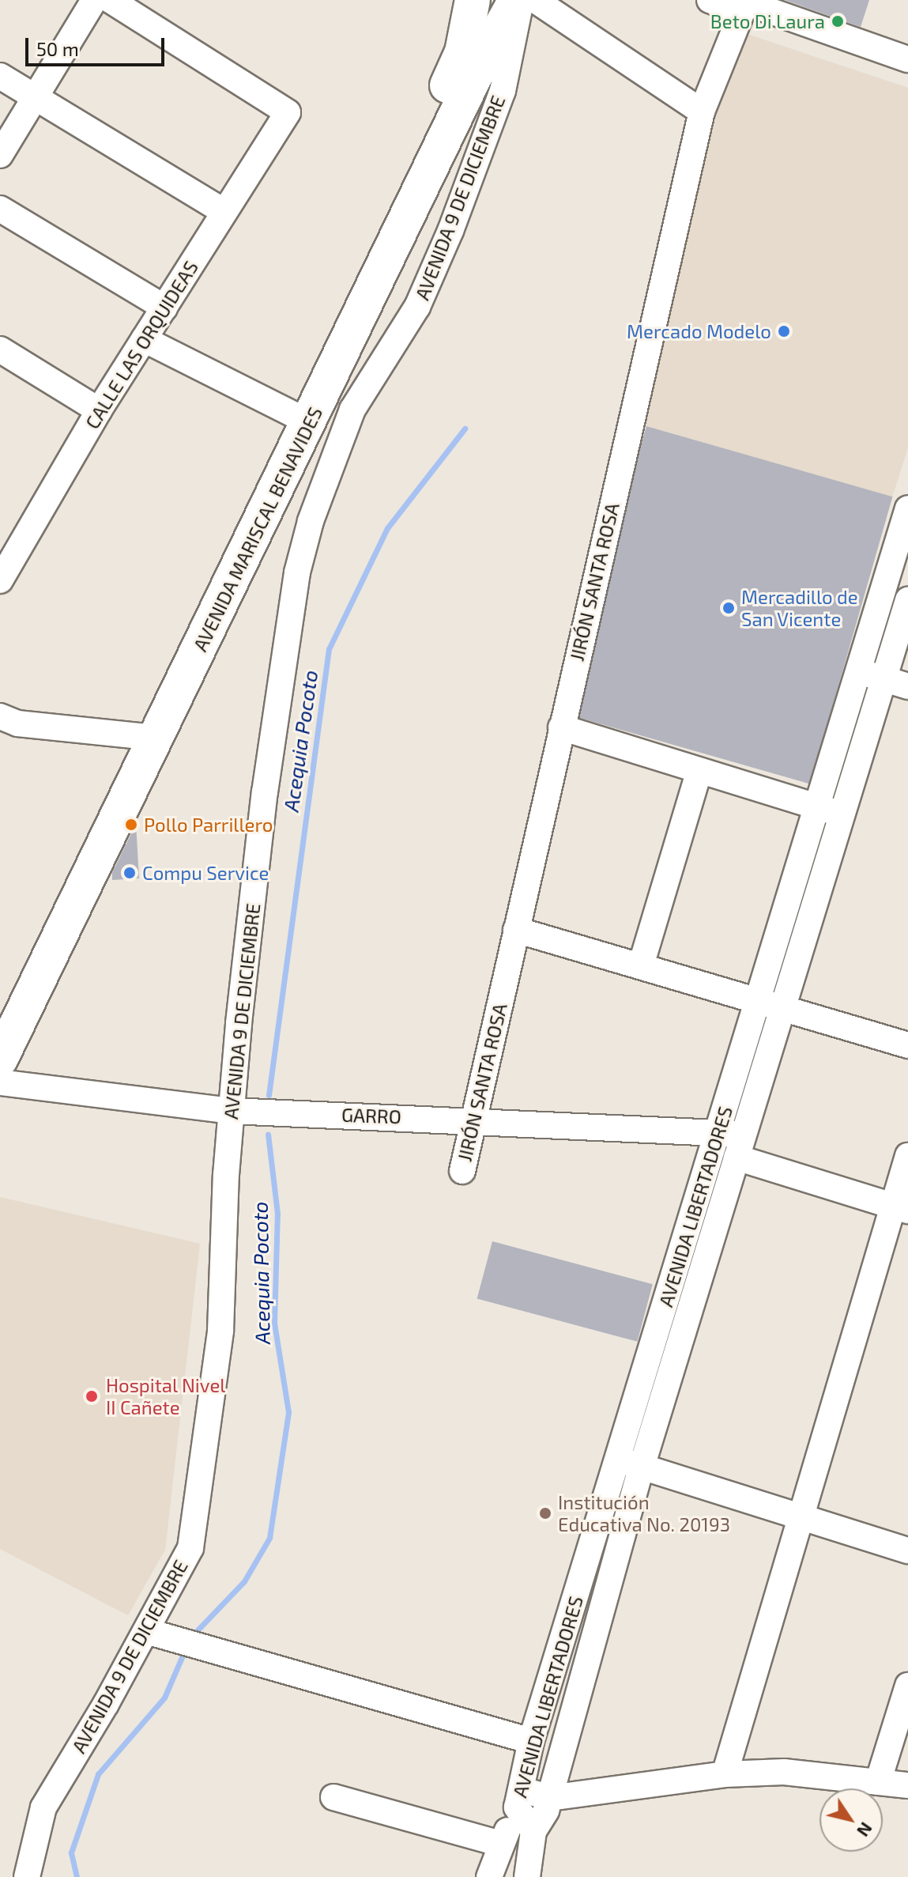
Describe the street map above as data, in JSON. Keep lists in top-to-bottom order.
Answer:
{
  "streets": {
    "highway": ["AVENIDA MARISCAL BENAVIDES"],
    "street": [
      "AVENIDA 9 DE DICIEMBRE",
      "CALLE LAS ORQUIDEAS",
      "JIRÓN SANTA ROSA",
      "GARRO",
      "AVENIDA LIBERTADORES"
    ]
  },
  "crossings": [
    ["AVENIDA 9 DE DICIEMBRE", "GARRO"],
    ["JIRÓN SANTA ROSA", "GARRO"],
    ["GARRO", "AVENIDA LIBERTADORES"]
  ],
  "water": ["Acequia Pocoto"],
  "places": [
    "Beto Di Laura",
    "Mercado Modelo",
    "Mercadillo de San Vicente",
    "Pollo Parrillero",
    "Compu Service",
    "Hospital Nivel II Cañete",
    "Institución Educativa No. 20193"
  ],
  "scale_bar": "50 m",
  "north": "bottom right"
}
